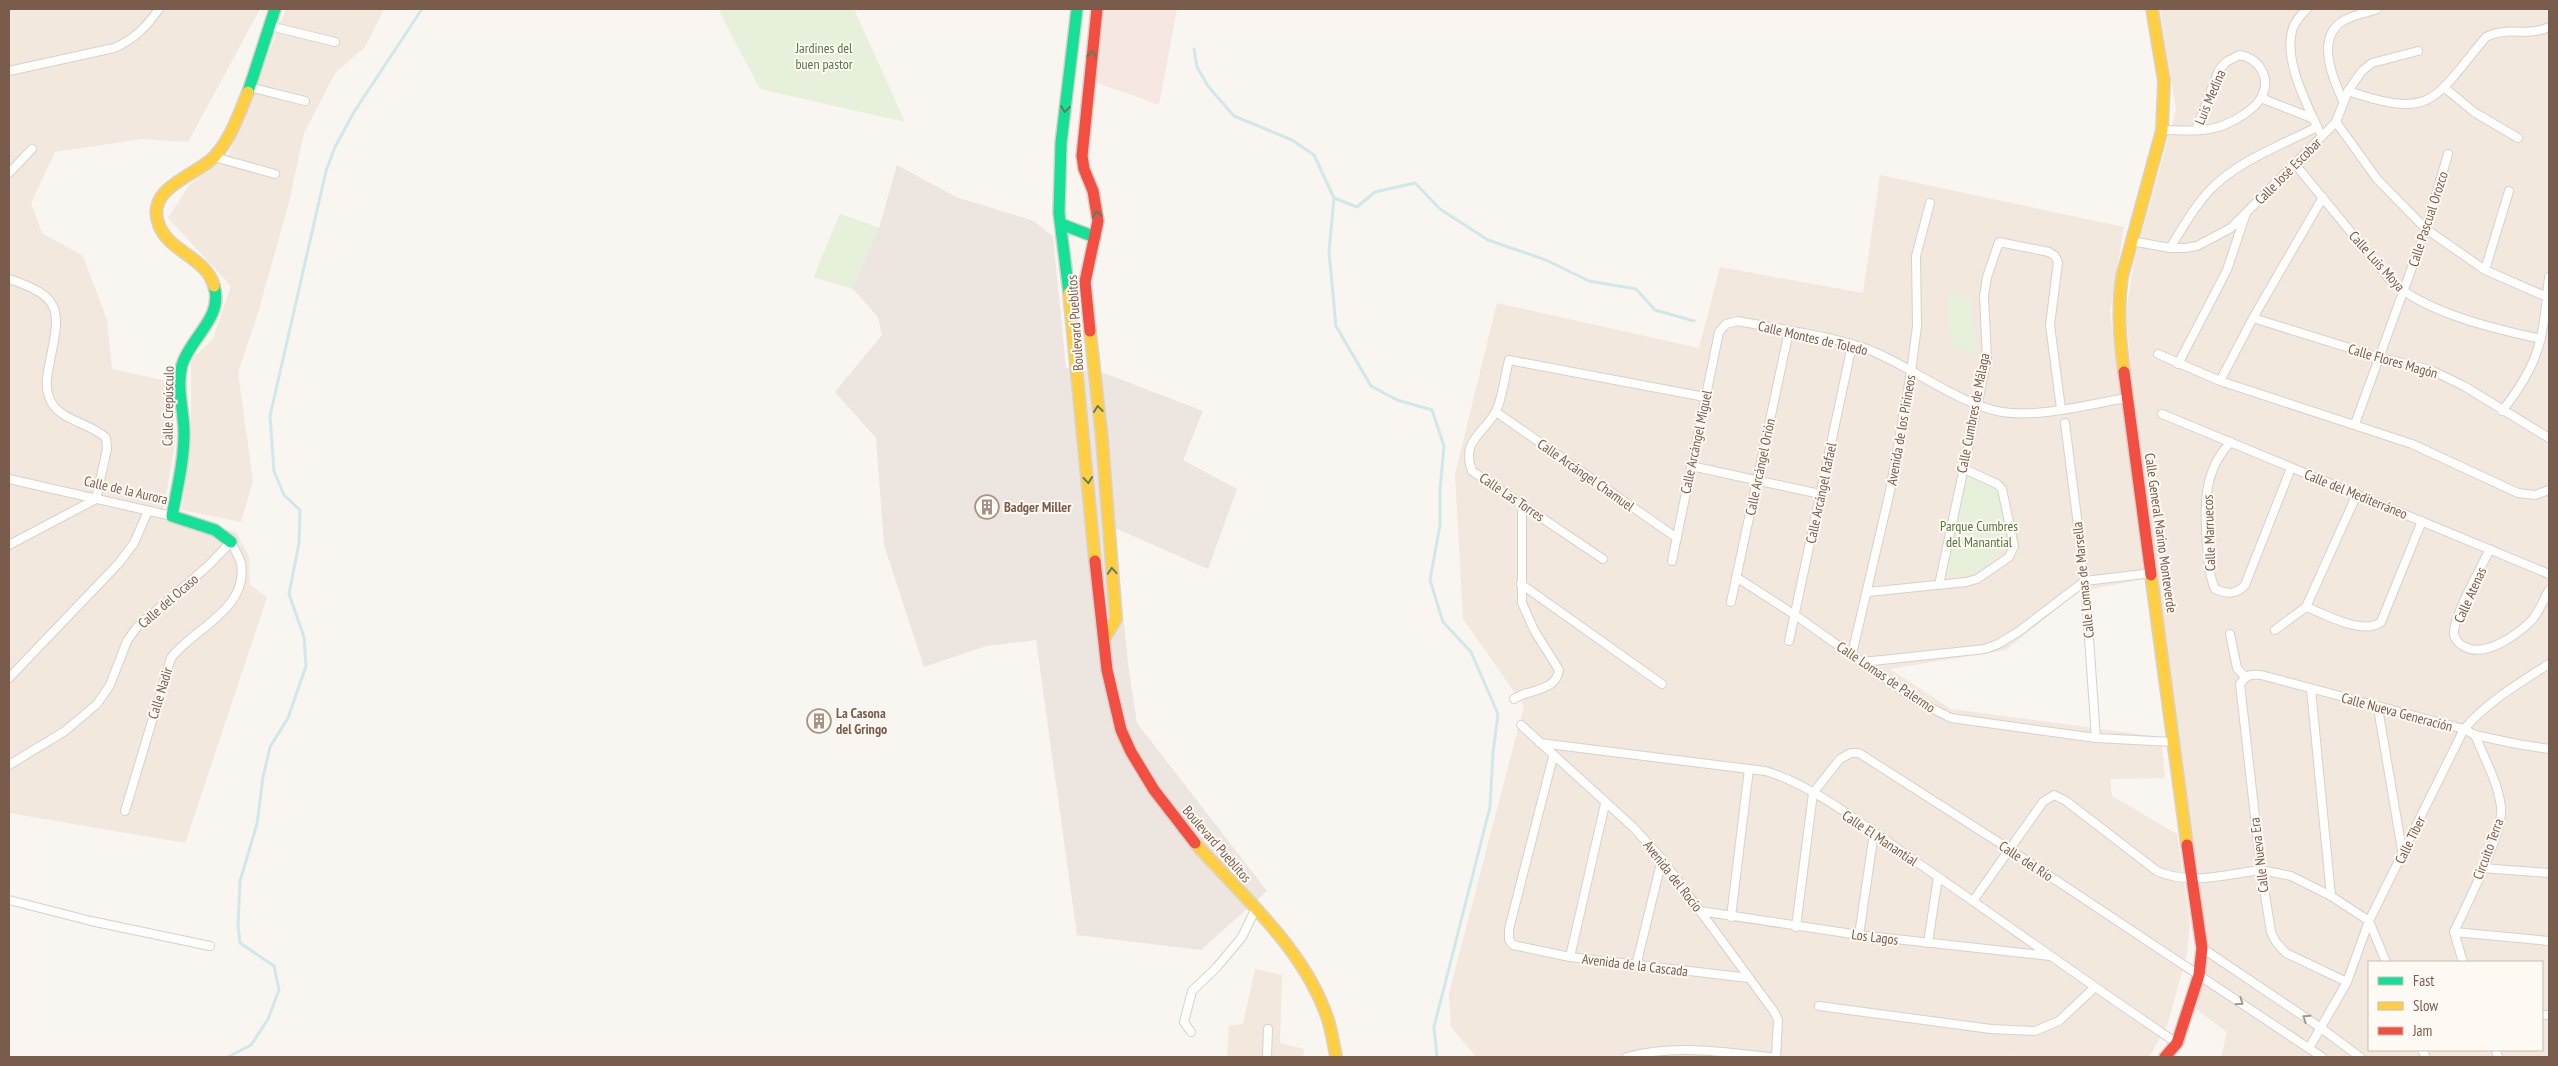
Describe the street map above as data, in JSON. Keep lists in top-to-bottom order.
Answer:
{
  "streets": {
    "street": [
      "Luis Medina",
      "Calle José Escobar",
      "Calle Pascual Orozco",
      "Calle Luis Moya",
      "Boulevard Pueblitos",
      "Calle Montes de Toledo",
      "Calle Flores Magón",
      "Calle Crepúsculo",
      "Calle Cumbres de Málaga",
      "Avenida de los Pirineos",
      "Calle Arcángel Miguel",
      "Calle Arcángel Orión",
      "Calle Arcángel Chamuel",
      "Calle de la Aurora",
      "Calle Arcángel Rafael",
      "Calle del Mediterráneo",
      "Calle Las Torres",
      "Calle General Marino Monteverde",
      "Calle Marruecos",
      "Calle Lomas de Marsella",
      "Calle Atenas",
      "Calle del Ocaso",
      "Calle Lomas de Palermo",
      "Calle Nadir",
      "Calle Nueva Generación",
      "Calle El Manantial",
      "Calle Tíber",
      "Circuito Terra",
      "Calle Nueva Era",
      "Calle del Río",
      "Avenida del Rocío",
      "Los Lagos",
      "Avenida de la Cascada"
    ]
  },
  "crossings": [
    ["Luis Medina", "Calle General Marino Monteverde"],
    ["Calle José Escobar", "Calle Luis Moya"],
    ["Calle José Escobar", "Calle General Marino Monteverde"],
    ["Calle Pascual Orozco", "Calle Luis Moya"],
    ["Calle Pascual Orozco", "Calle Flores Magón"],
    ["Calle Montes de Toledo", "Calle Cumbres de Málaga"],
    ["Calle Montes de Toledo", "Avenida de los Pirineos"],
    ["Calle Montes de Toledo", "Calle Arcángel Miguel"],
    ["Calle Montes de Toledo", "Calle Arcángel Orión"],
    ["Calle Montes de Toledo", "Calle Arcángel Rafael"],
    ["Calle Montes de Toledo", "Calle General Marino Monteverde"],
    ["Calle Crepúsculo", "Calle de la Aurora"],
    ["Avenida de los Pirineos", "Calle Lomas de Palermo"],
    ["Calle Arcángel Miguel", "Calle Arcángel Chamuel"],
    ["Calle Arcángel Miguel", "Calle Las Torres"],
    ["Calle Arcángel Orión", "Calle Lomas de Palermo"],
    ["Calle Arcángel Chamuel", "Calle Las Torres"],
    ["Calle de la Aurora", "Calle del Ocaso"],
    ["Calle de la Aurora", "Calle Nadir"],
    ["Calle Arcángel Rafael", "Calle Lomas de Palermo"],
    ["Calle del Mediterráneo", "Calle Marruecos"],
    ["Calle del Mediterráneo", "Calle Atenas"],
    ["Calle General Marino Monteverde", "Calle Lomas de Palermo"],
    ["Calle General Marino Monteverde", "Calle El Manantial"],
    ["Calle General Marino Monteverde", "Calle del Río"],
    ["Calle Lomas de Marsella", "Calle Lomas de Palermo"],
    ["Calle del Ocaso", "Calle Nadir"],
    ["Calle Nueva Generación", "Calle Tíber"],
    ["Calle Nueva Generación", "Circuito Terra"],
    ["Calle Nueva Generación", "Calle Nueva Era"],
    ["Calle El Manantial", "Calle del Río"],
    ["Calle El Manantial", "Avenida del Rocío"],
    ["Calle El Manantial", "Los Lagos"],
    ["Calle Tíber", "Calle Nueva Era"],
    ["Avenida del Rocío", "Los Lagos"],
    ["Avenida del Rocío", "Avenida de la Cascada"]
  ],
  "parks": ["Jardines del buen pastor", "Parque Cumbres del Manantial"],
  "places": {
    "building": ["Badger Miller", "La Casona del Gringo"]
  },
  "legend": ["Fast", "Slow", "Jam"]
}
